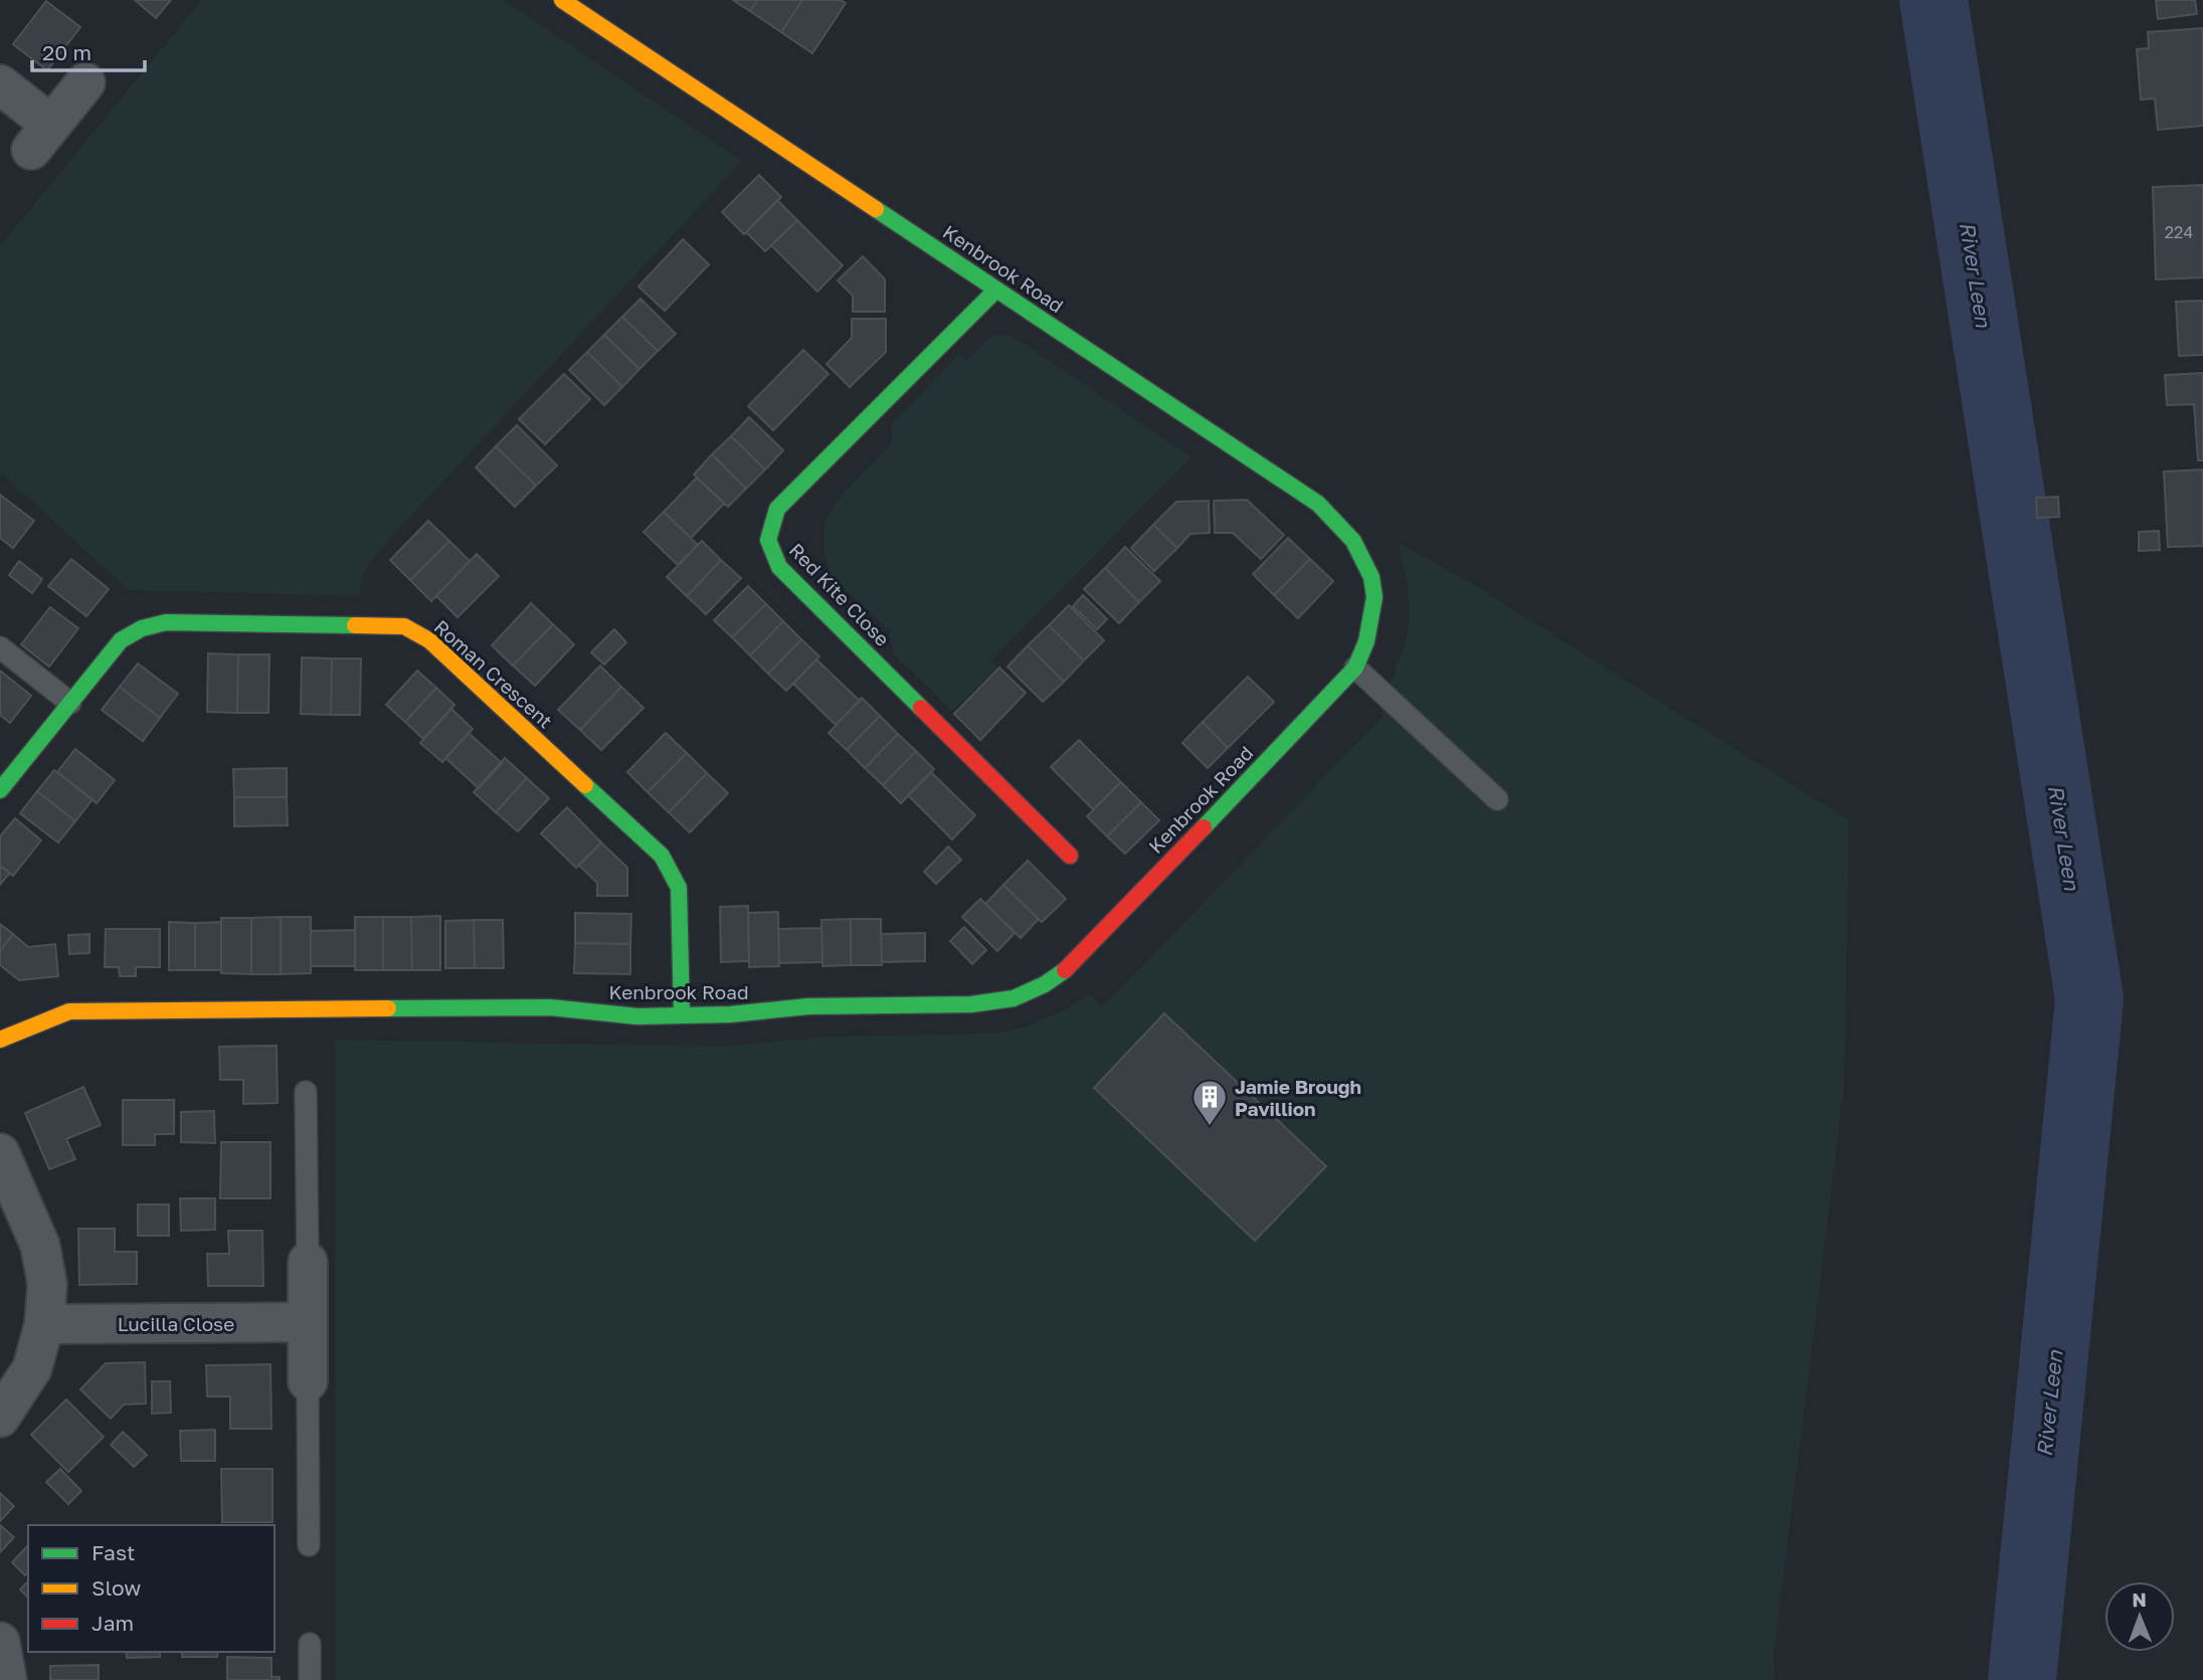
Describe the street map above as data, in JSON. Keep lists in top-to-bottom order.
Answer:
{
  "streets": {
    "street": [
      "Kenbrook Road",
      "Red Kite Close",
      "Roman Crescent",
      "Lucilla Close"
    ]
  },
  "crossings": [
    ["Kenbrook Road", "Red Kite Close"],
    ["Kenbrook Road", "Roman Crescent"]
  ],
  "water": ["River Leen"],
  "places": {
    "building": ["Jamie Brough Pavillion"]
  },
  "house_numbers": ["224"],
  "legend": ["Fast", "Slow", "Jam"],
  "scale_bar": "20 m",
  "north": "top"
}
